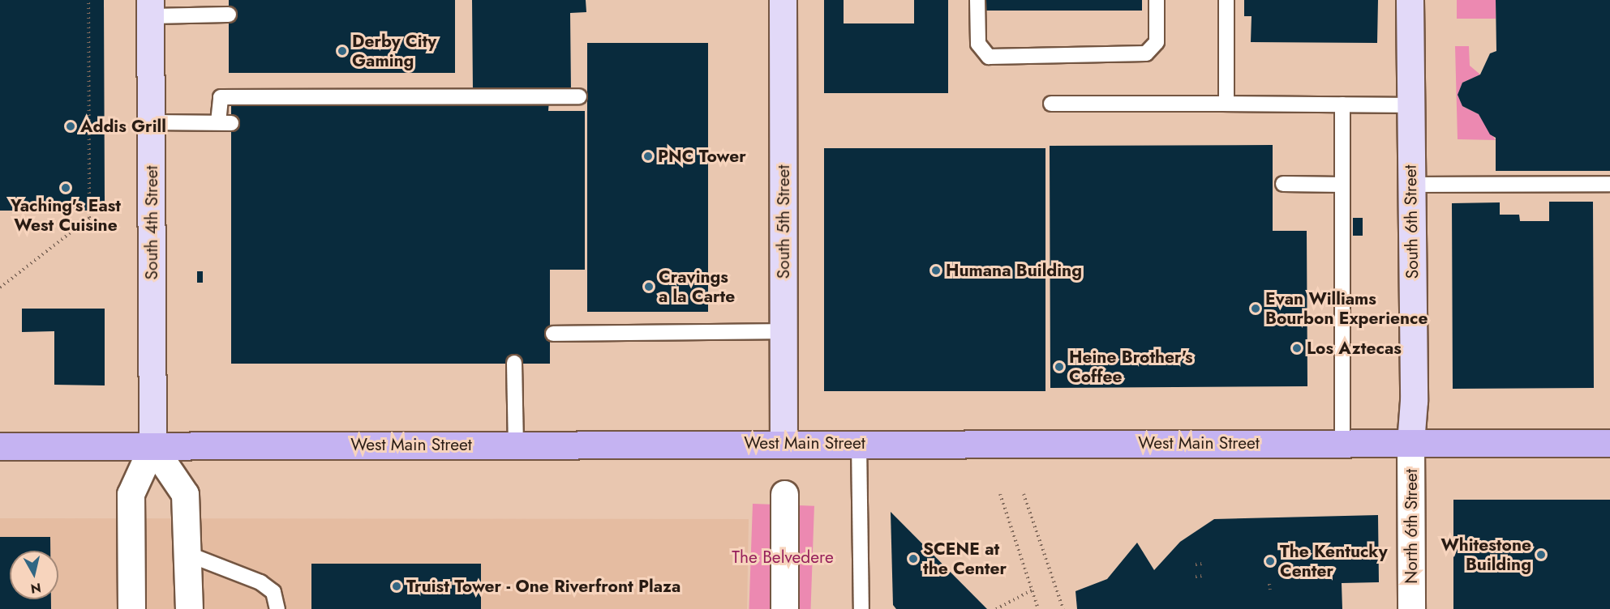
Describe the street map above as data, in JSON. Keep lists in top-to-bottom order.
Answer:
{
  "streets": {
    "main road": ["West Main Street"],
    "street": [
      "South 5th Street",
      "South 6th Street",
      "South 4th Street",
      "North 6th Street"
    ]
  },
  "crossings": [
    ["South 5th Street", "West Main Street"],
    ["South 6th Street", "West Main Street"],
    ["South 6th Street", "North 6th Street"],
    ["South 4th Street", "West Main Street"],
    ["West Main Street", "North 6th Street"]
  ],
  "parks": ["The Belvedere"],
  "places": [
    "Derby City Gaming",
    "Addis Grill",
    "PNC Tower",
    "Yaching's East West Cuisine",
    "Humana Building",
    "Cravings a la Carte",
    "Evan Williams Bourbon Experience",
    "Los Aztecas",
    "Heine Brother's Coffee",
    "Whitestone Building",
    "SCENE at the Center",
    "The Kentucky Center",
    "Truist Tower - One Riverfront Plaza"
  ],
  "north": "bottom"
}
